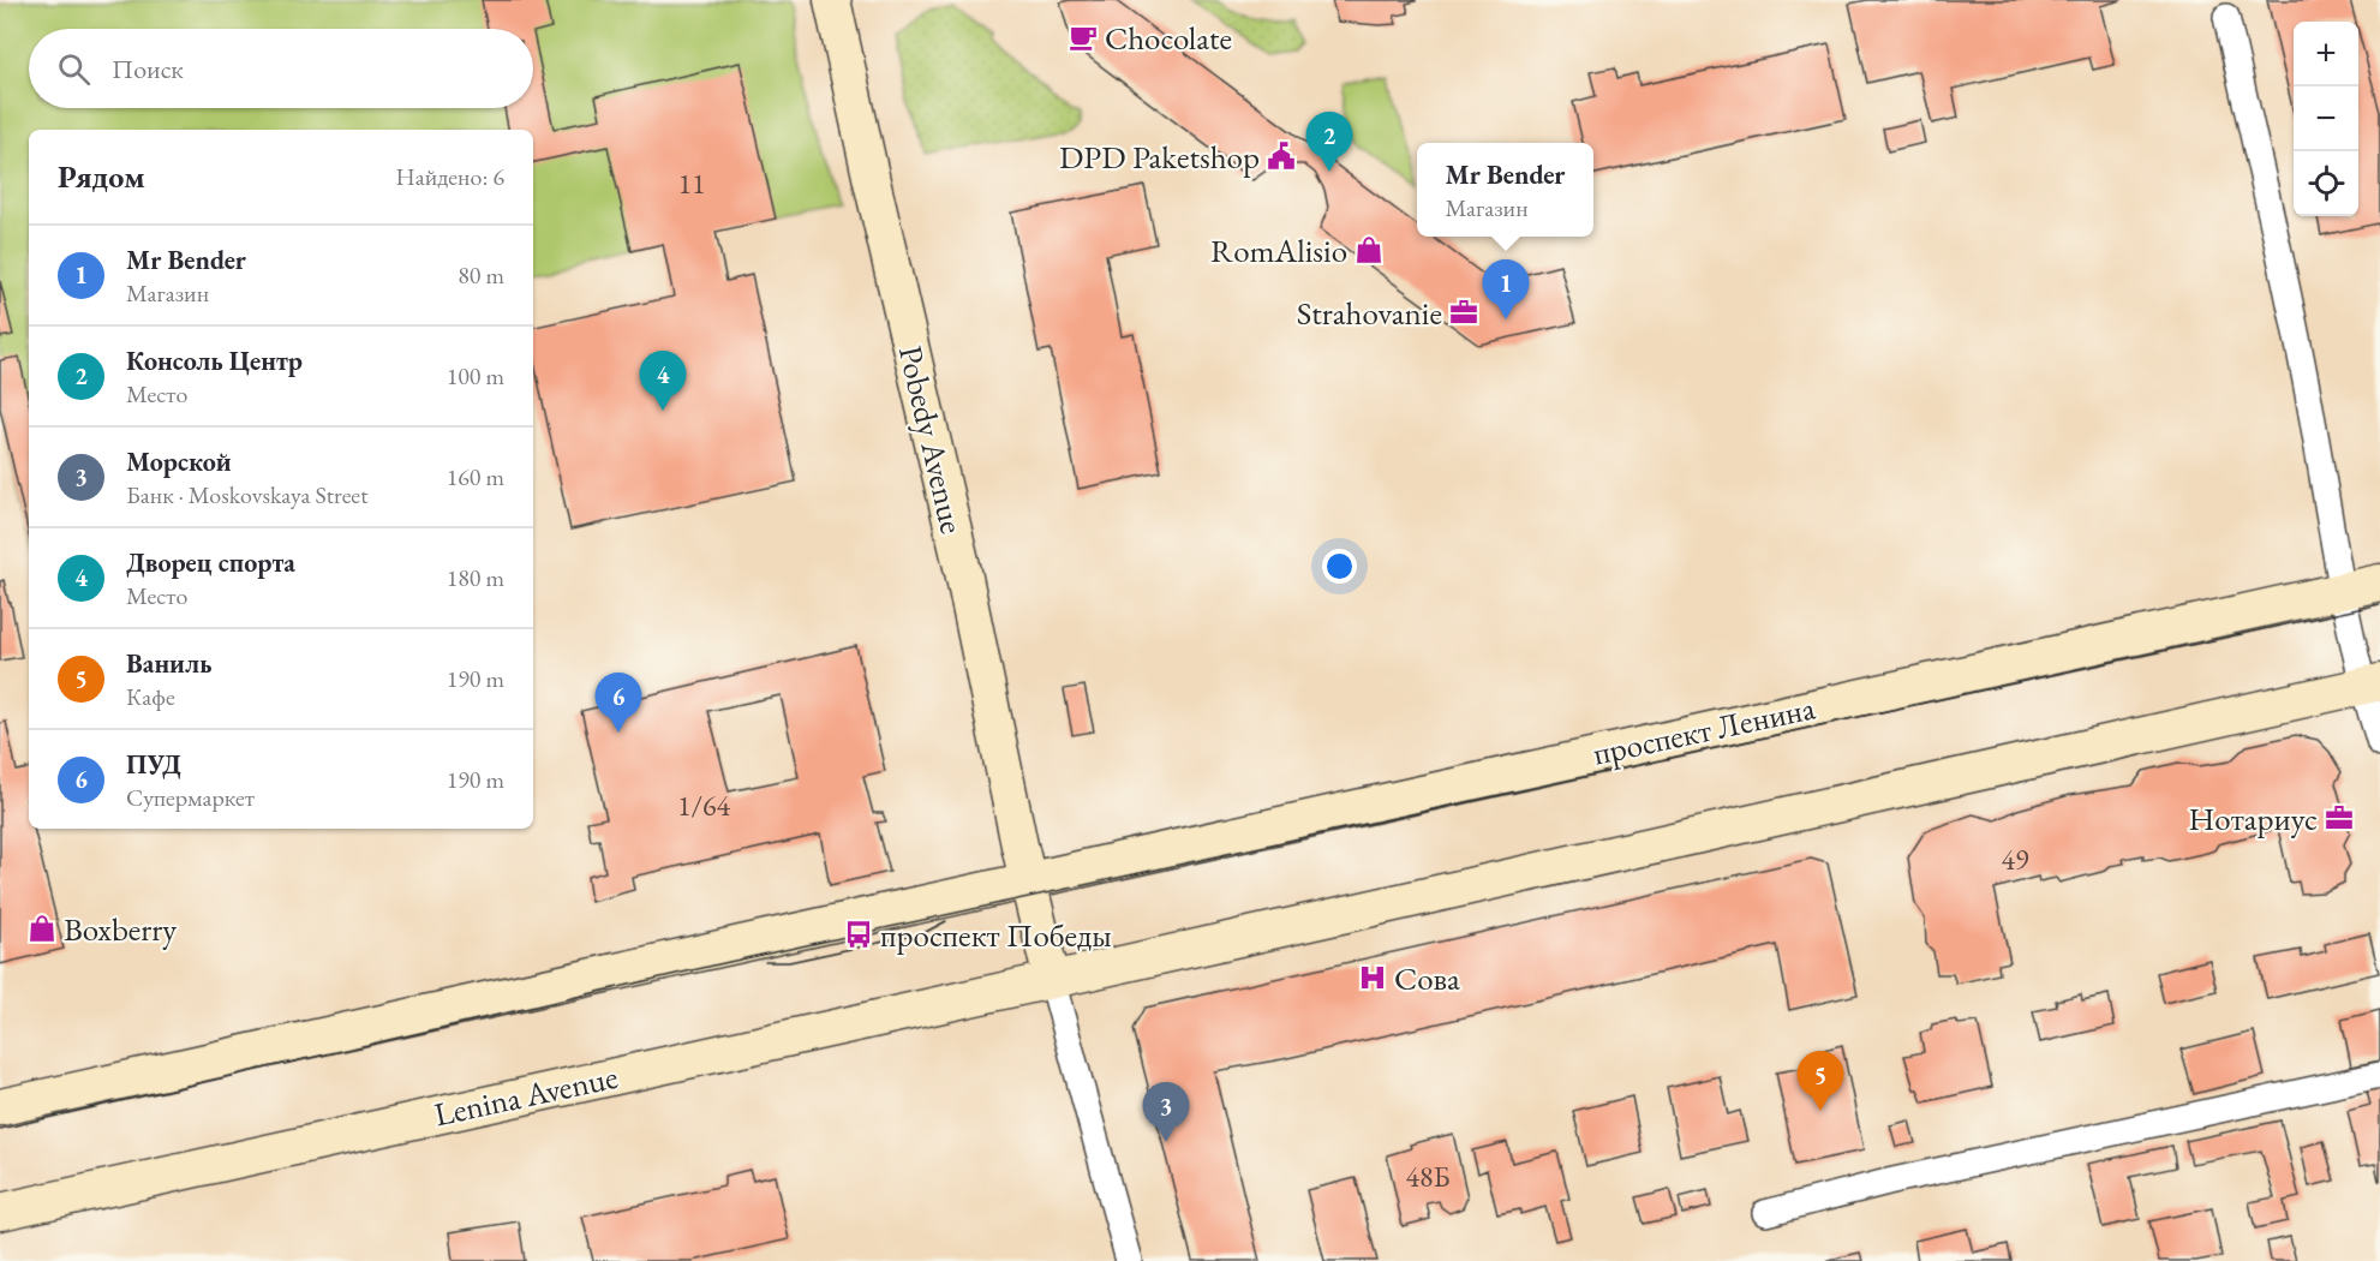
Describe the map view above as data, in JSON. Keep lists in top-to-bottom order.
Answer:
{
  "streets": {
    "street": ["Pobedy Avenue", "проспект Ленина", "Lenina Avenue"]
  },
  "crossings": [
    ["Pobedy Avenue", "проспект Ленина"],
    ["Pobedy Avenue", "Lenina Avenue"]
  ],
  "places": {
    "cafe": ["Chocolate"],
    "public building": ["DPD Paketshop"],
    "shop": ["RomAlisio", "Boxberry"],
    "office": ["Strahovanie", "Нотариус"],
    "bus stop": ["проспект Победы"],
    "hospital": ["Сова"]
  },
  "house_numbers": [
    "11",
    "1/64",
    "49",
    "48Б"
  ],
  "page": {
    "map_buttons": ["+", "−"],
    "search": "Поиск",
    "pins": [
      "2",
      "1",
      "4",
      "6",
      "5",
      "3"
    ],
    "heading": ["Рядом", "Найдено: 6"],
    "popup": ["Mr Bender", "Магазин"],
    "list": [
      {
        "mark": "1",
        "name": "Mr Bender",
        "note": "Магазин",
        "value": "80 m"
      },
      {
        "mark": "2",
        "name": "Консоль Центр",
        "note": "Место",
        "value": "100 m"
      },
      {
        "mark": "3",
        "name": "Морской",
        "note": "Банк · Moskovskaya Street",
        "value": "160 m"
      },
      {
        "mark": "4",
        "name": "Дворец спорта",
        "note": "Место",
        "value": "180 m"
      },
      {
        "mark": "5",
        "name": "Ваниль",
        "note": "Кафе",
        "value": "190 m"
      },
      {
        "mark": "6",
        "name": "ПУД",
        "note": "Супермаркет",
        "value": "190 m"
      }
    ]
  }
}
